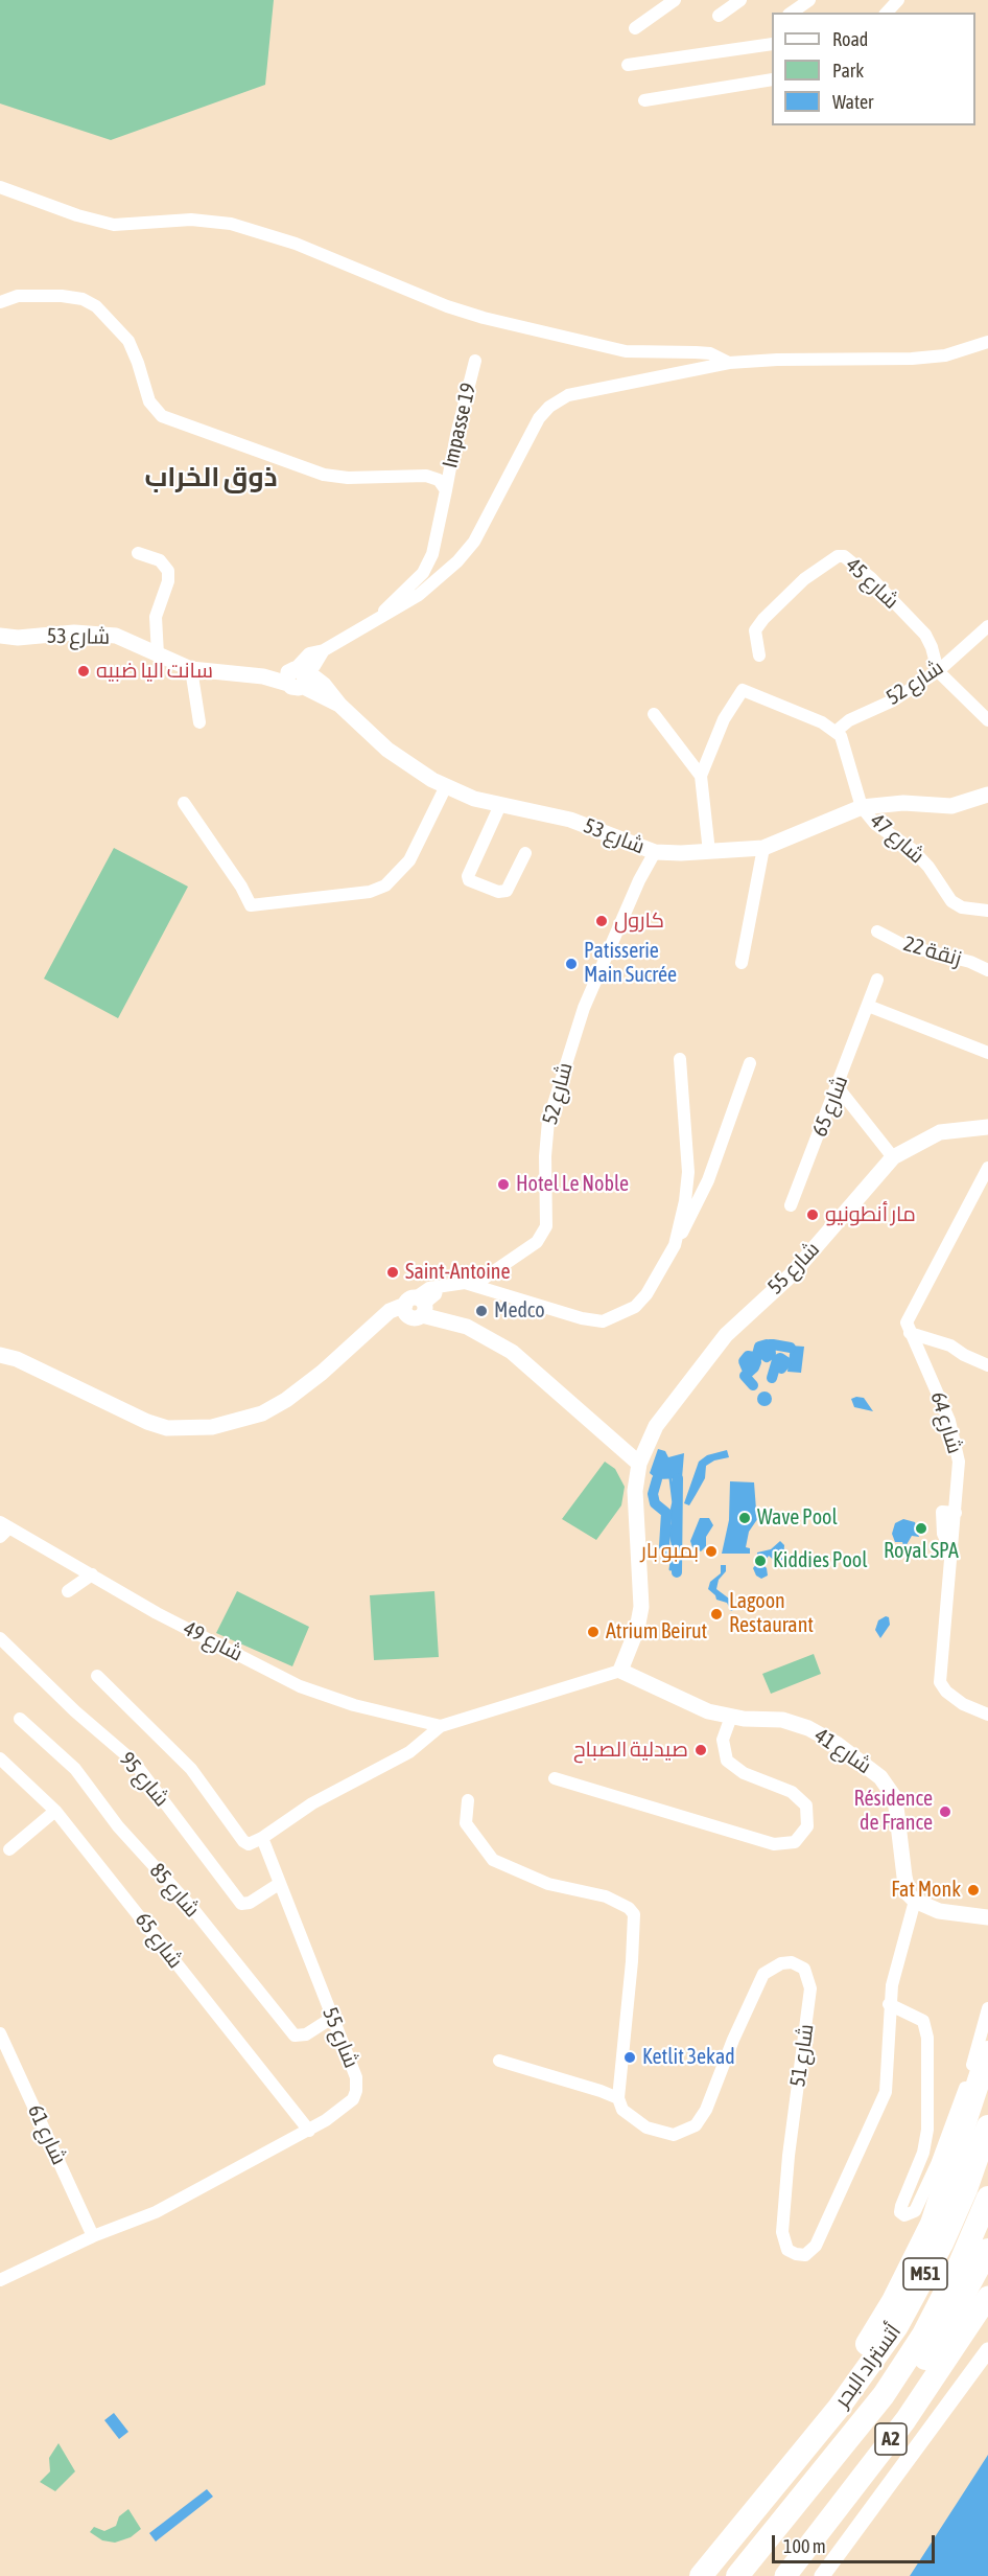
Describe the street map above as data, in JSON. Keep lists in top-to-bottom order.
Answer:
{
  "streets": {
    "highway": ["M51", "أتستراد البحر", "A2"],
    "street": [
      "Impasse 19",
      "شارع 45",
      "شارع 53",
      "شارع 52",
      "شارع 47",
      "زنقة 22",
      "شارع 65",
      "شارع 55",
      "شارع 64",
      "شارع 49",
      "شارع 41",
      "شارع 95",
      "شارع 85",
      "شارع 51",
      "شارع 61"
    ]
  },
  "crossings": [
    ["شارع 45", "شارع 52"],
    ["شارع 53", "شارع 52"],
    ["شارع 53", "شارع 47"],
    ["شارع 65", "شارع 55"],
    ["شارع 55", "شارع 41"],
    ["شارع 55", "شارع 95"],
    ["شارع 55", "شارع 85"],
    ["شارع 55", "شارع 61"],
    ["شارع 41", "شارع 51"]
  ],
  "districts": ["ذوق الخراب"],
  "places": [
    "سانت اليا ضبيه",
    "كارول",
    "Patisserie Main Sucrée",
    "Hotel Le Noble",
    "مار أنطونيو",
    "Saint-Antoine",
    "Medco",
    "Wave Pool",
    "Royal SPA",
    "بمبو بار",
    "Kiddies Pool",
    "Lagoon Restaurant",
    "Atrium Beirut",
    "صيدلية الصباح",
    "Résidence de France",
    "Fat Monk",
    "Ketlit 3ekad"
  ],
  "legend": ["Road", "Park", "Water"],
  "scale_bar": "100 m"
}
